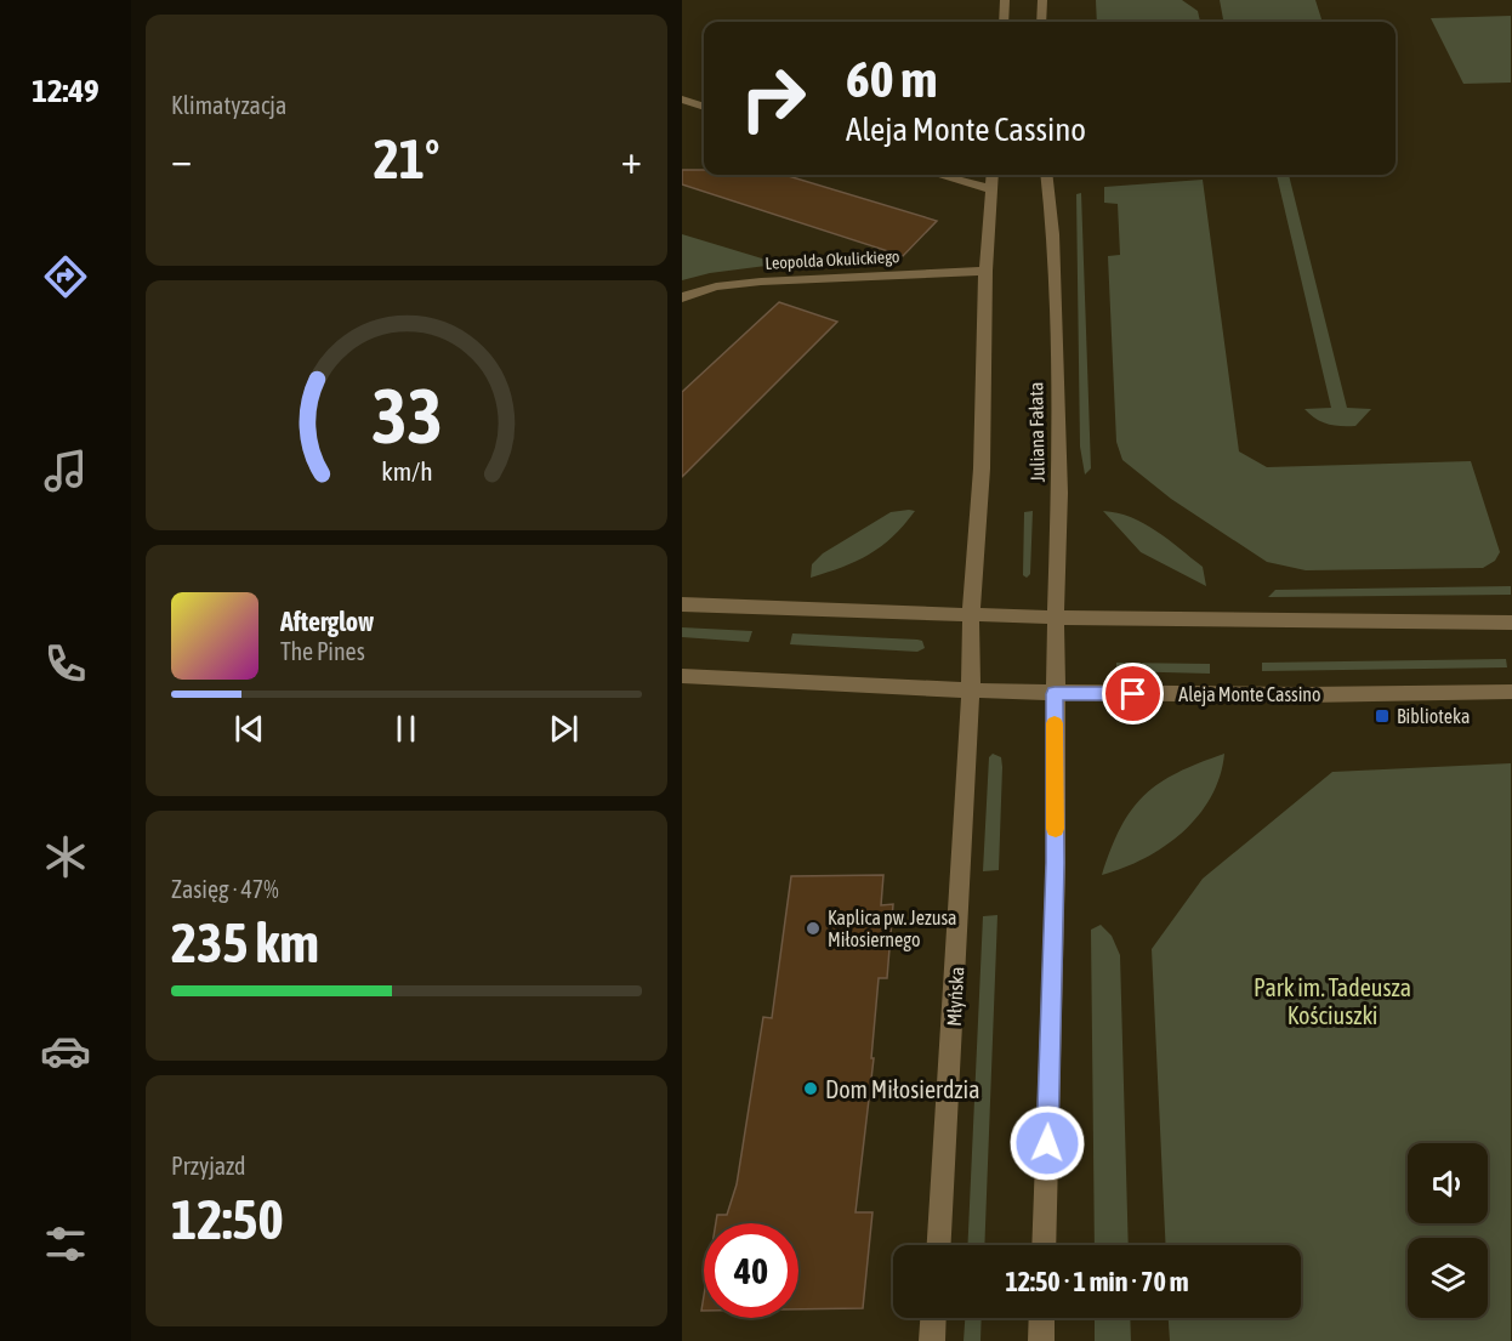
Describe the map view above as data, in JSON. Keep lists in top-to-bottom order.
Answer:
{
  "streets": {
    "street": [
      "Leopolda Okulickiego",
      "Juliana Fałata",
      "Aleja Monte Cassino",
      "Młyńska"
    ]
  },
  "crossings": [
    ["Juliana Fałata", "Aleja Monte Cassino"],
    ["Aleja Monte Cassino", "Młyńska"]
  ],
  "parks": ["Park im. Tadeusza Kościuszki"],
  "places": {
    "transit": ["Biblioteka"],
    "other": ["Kaplica pw. Jezusa Miłosiernego", "Dom Miłosierdzia"]
  },
  "page": {
    "tabs": "12:49",
    "tile": [
      "Klimatyzacja",
      ["Zasięg · 47%", "235 km"],
      ["Przyjazd", "12:50"]
    ],
    "turn": ["60 m", "Aleja Monte Cassino"],
    "heat": ["−", "21°", "+"],
    "song": ["Afterglow", "The Pines"],
    "limit": "40",
    "trip": "12:50 · 1 min · 70 m",
    "gauge": ["33", "km/h"]
  }
}
